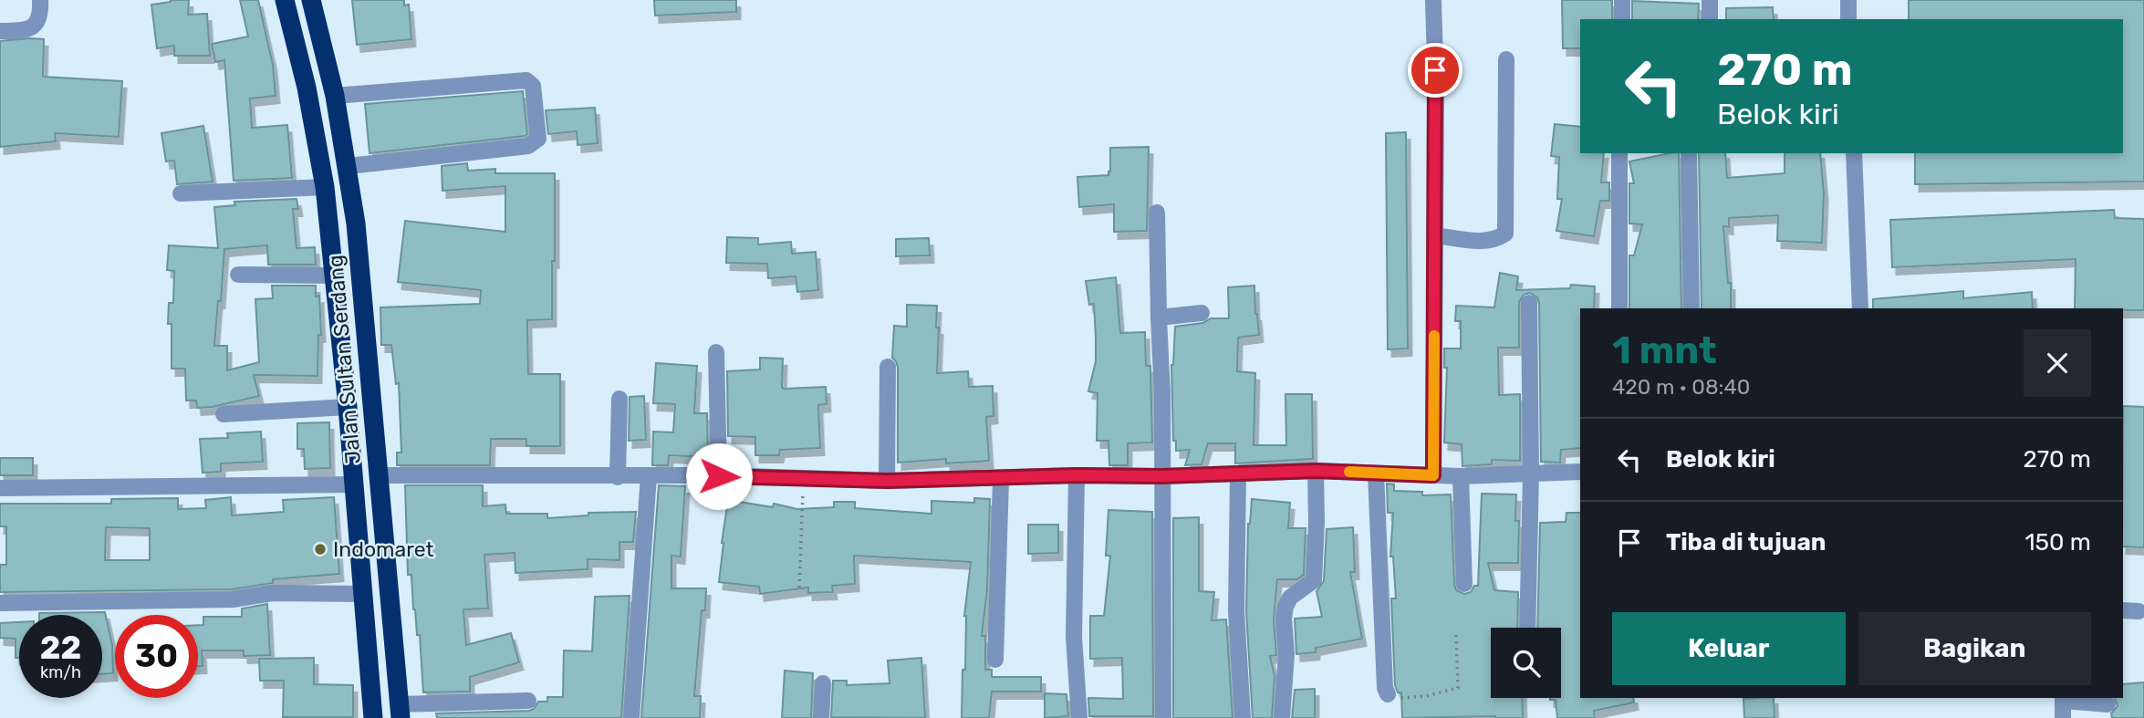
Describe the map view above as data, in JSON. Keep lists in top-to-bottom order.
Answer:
{
  "streets": {
    "highway": ["Jalan Sultan Serdang"]
  },
  "places": ["Indomaret"],
  "page": {
    "turn": ["270 m", "Belok kiri"],
    "heading": ["1 mnt", "420 m · 08:40"],
    "list": [
      {
        "name": "Belok kiri",
        "value": "270 m"
      },
      {
        "name": "Tiba di tujuan",
        "value": "150 m"
      }
    ],
    "buttons": ["Keluar", "Bagikan"],
    "speed": "22 km/h",
    "limit": "30"
  }
}
